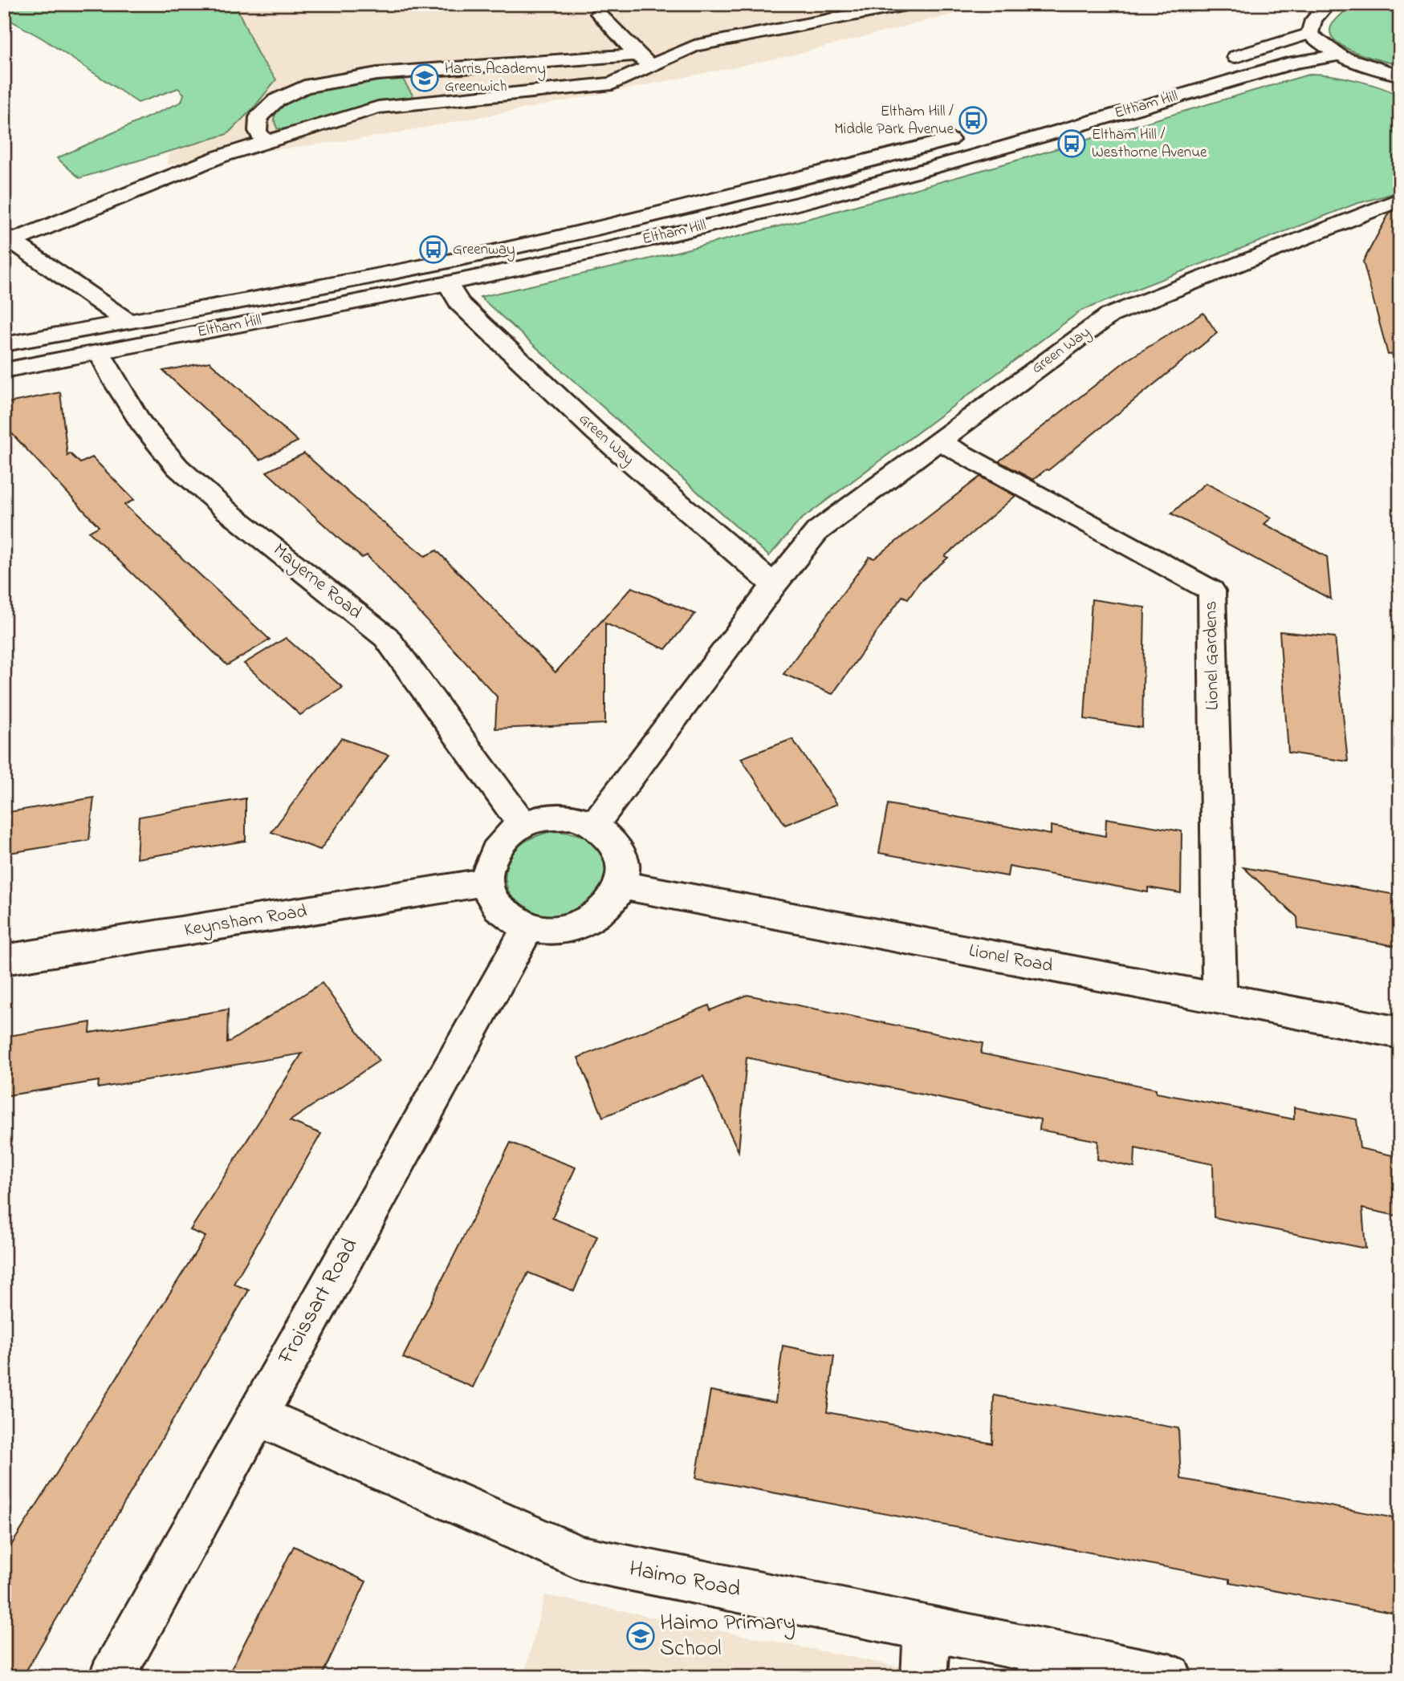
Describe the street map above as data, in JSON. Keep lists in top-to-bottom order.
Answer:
{
  "streets": {
    "main road": [
      "Eltham Hill",
      "Green Way",
      "Mayerne Road",
      "Lionel Gardens",
      "Keynsham Road",
      "Lionel Road",
      "Froissart Road",
      "Haimo Road"
    ]
  },
  "crossings": [
    ["Eltham Hill", "Green Way"],
    ["Eltham Hill", "Mayerne Road"],
    ["Green Way", "Mayerne Road"],
    ["Green Way", "Lionel Gardens"],
    ["Green Way", "Keynsham Road"],
    ["Green Way", "Lionel Road"],
    ["Green Way", "Froissart Road"],
    ["Mayerne Road", "Keynsham Road"],
    ["Mayerne Road", "Lionel Road"],
    ["Mayerne Road", "Froissart Road"],
    ["Lionel Gardens", "Lionel Road"],
    ["Keynsham Road", "Lionel Road"],
    ["Keynsham Road", "Froissart Road"],
    ["Lionel Road", "Froissart Road"],
    ["Froissart Road", "Haimo Road"]
  ],
  "places": {
    "school or university": ["Harris Academy Greenwich", "Haimo Primary School"],
    "bus stop": ["Eltham Hill / Middle Park Avenue", "Eltham Hill / Westhorne Avenue", "Greenway"]
  }
}
